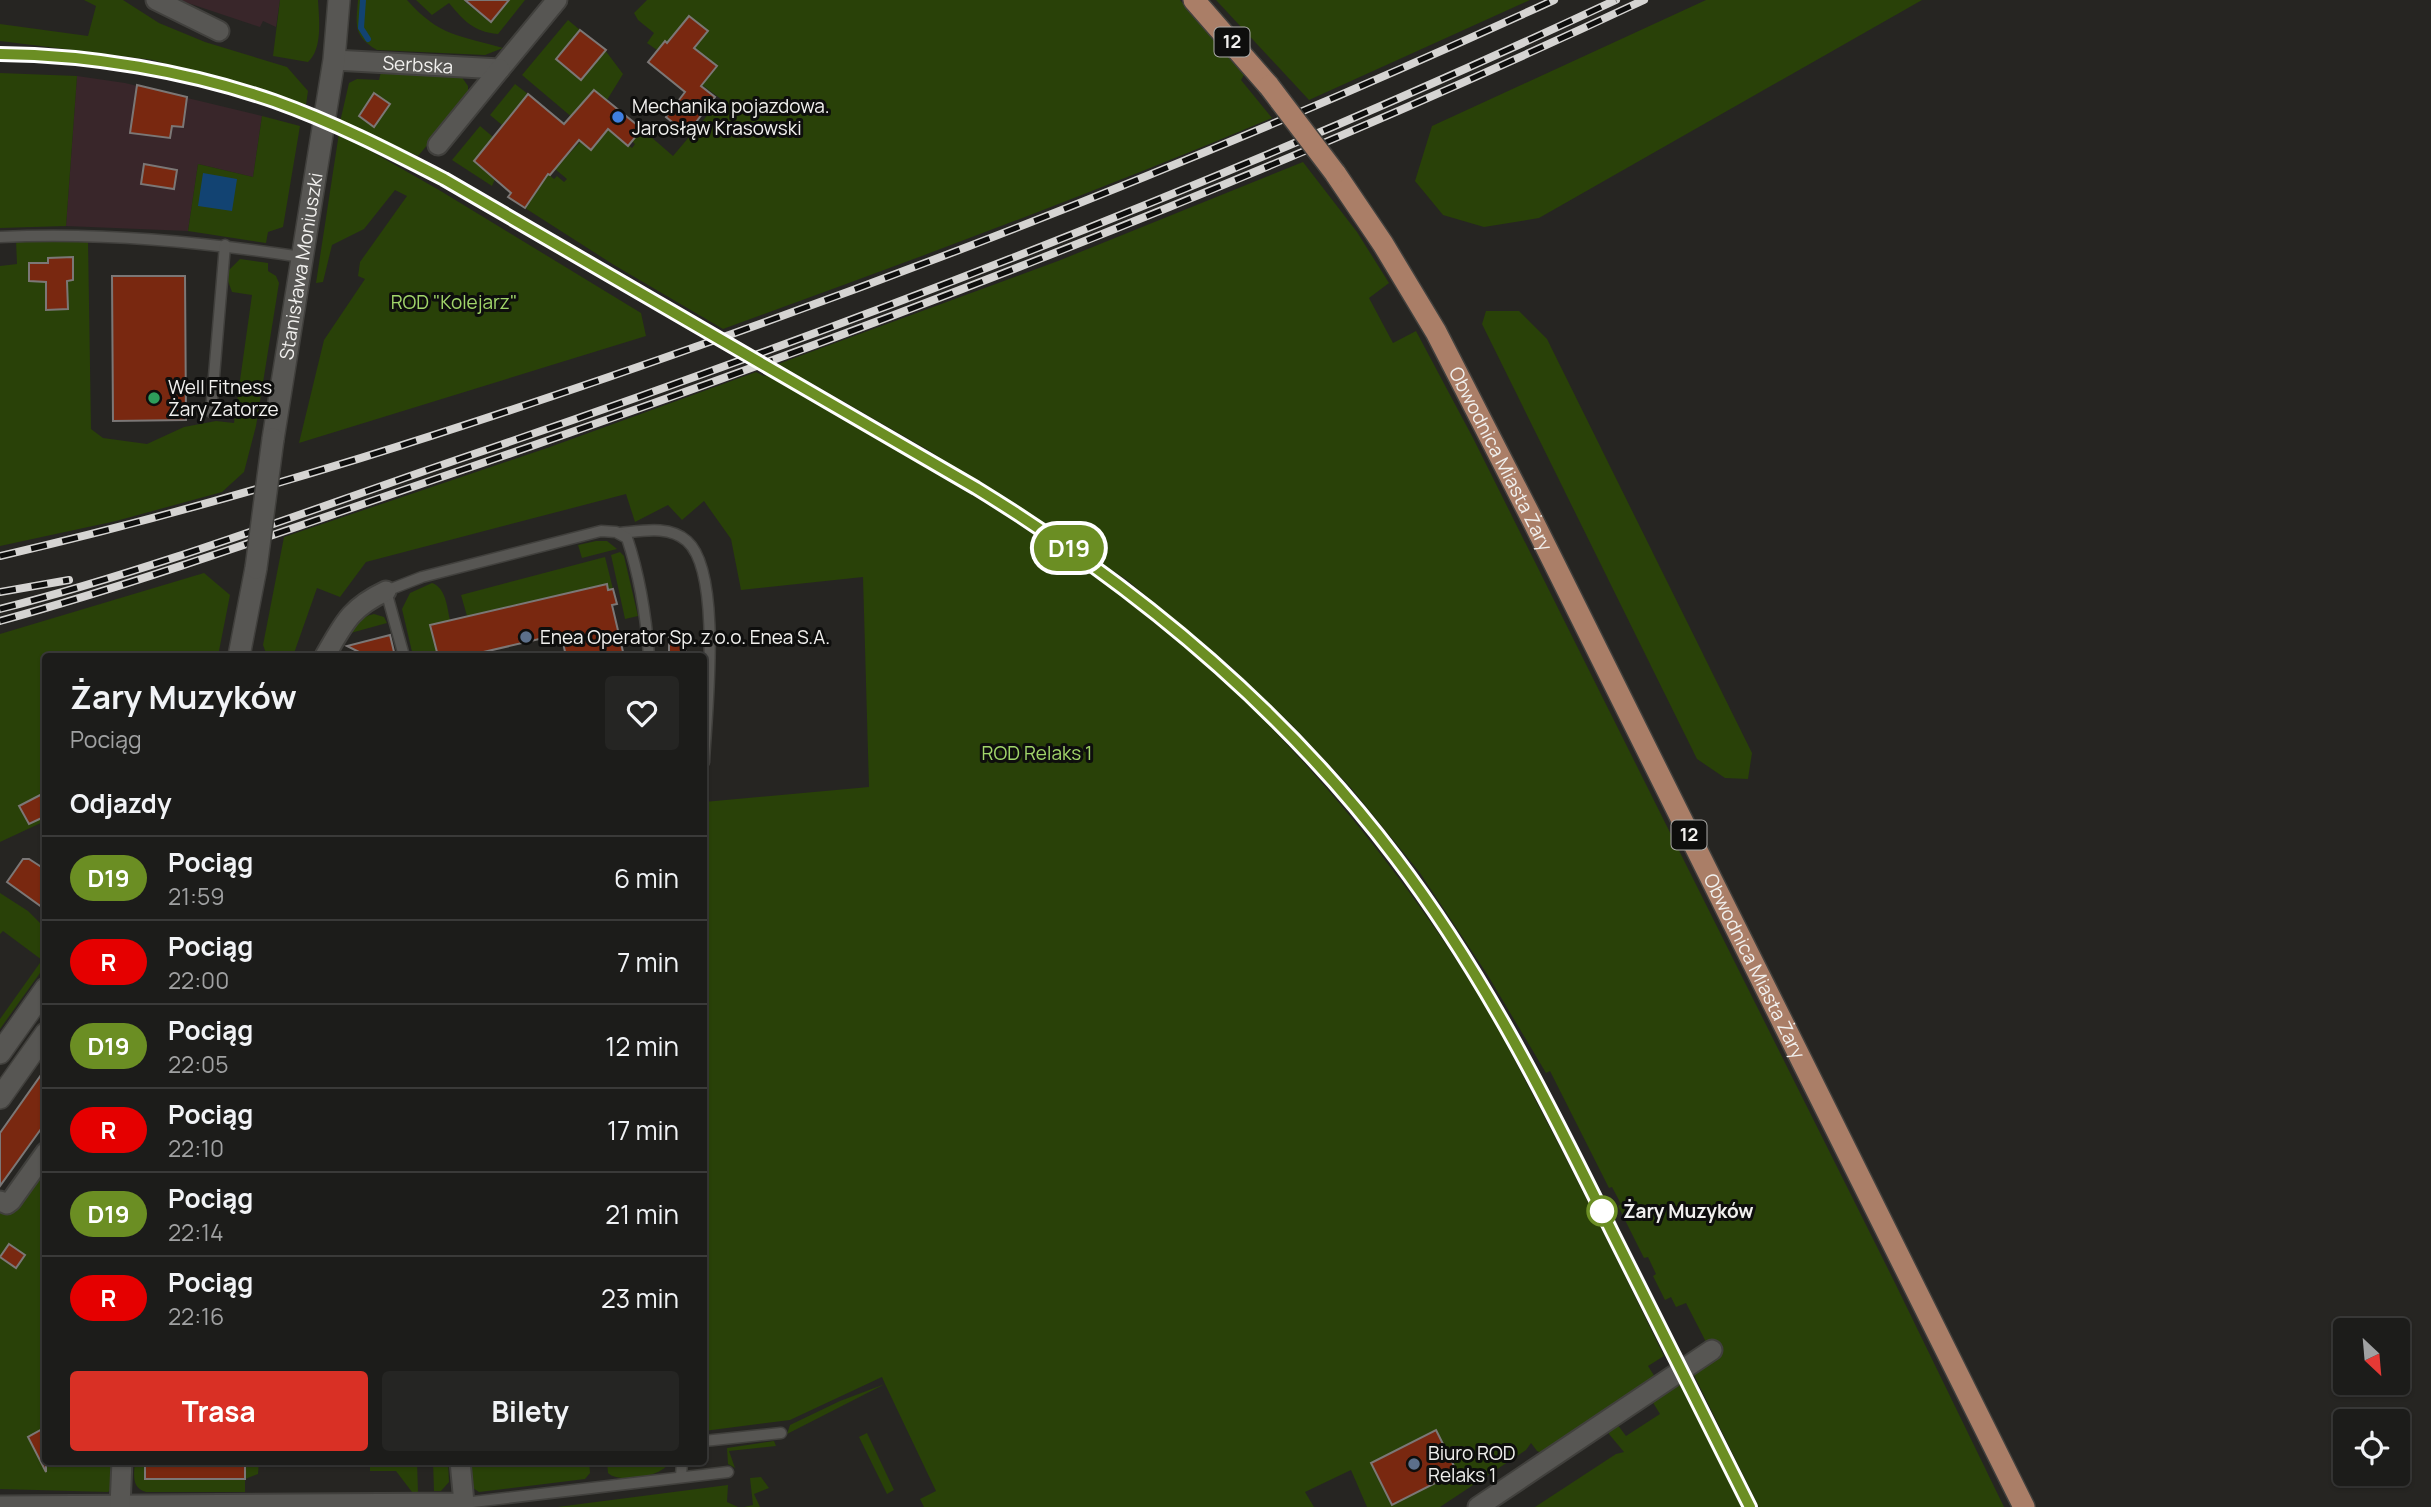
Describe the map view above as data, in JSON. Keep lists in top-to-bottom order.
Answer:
{
  "streets": {
    "main road": ["12", "Obwodnica Miasta Żary"],
    "street": ["Serbska", "Stanisława Moniuszki"]
  },
  "crossings": [
    ["Serbska", "Stanisława Moniuszki"]
  ],
  "parks": ["ROD \"Kolejarz\"", "ROD Relaks 1"],
  "places": [
    "Mechanika pojazdowa. Jarosłąw Krasowski",
    "Well Fitness Żary Zatorze",
    "Enea Operator Sp. z o.o. Enea S.A.",
    "Żary Muzyków",
    "Biuro ROD Relaks 1"
  ],
  "north": "bottom right",
  "page": {
    "on_map": "D19",
    "heading": [
      ["Żary Muzyków", "Pociąg"],
      "Odjazdy"
    ],
    "list": [
      {
        "mark": "D19",
        "name": "Pociąg",
        "note": "21:59",
        "value": "6 min"
      },
      {
        "mark": "R",
        "name": "Pociąg",
        "note": "22:00",
        "value": "7 min"
      },
      {
        "mark": "D19",
        "name": "Pociąg",
        "note": "22:05",
        "value": "12 min"
      },
      {
        "mark": "R",
        "name": "Pociąg",
        "note": "22:10",
        "value": "17 min"
      },
      {
        "mark": "D19",
        "name": "Pociąg",
        "note": "22:14",
        "value": "21 min"
      },
      {
        "mark": "R",
        "name": "Pociąg",
        "note": "22:16",
        "value": "23 min"
      }
    ],
    "buttons": ["Trasa", "Bilety"]
  }
}
